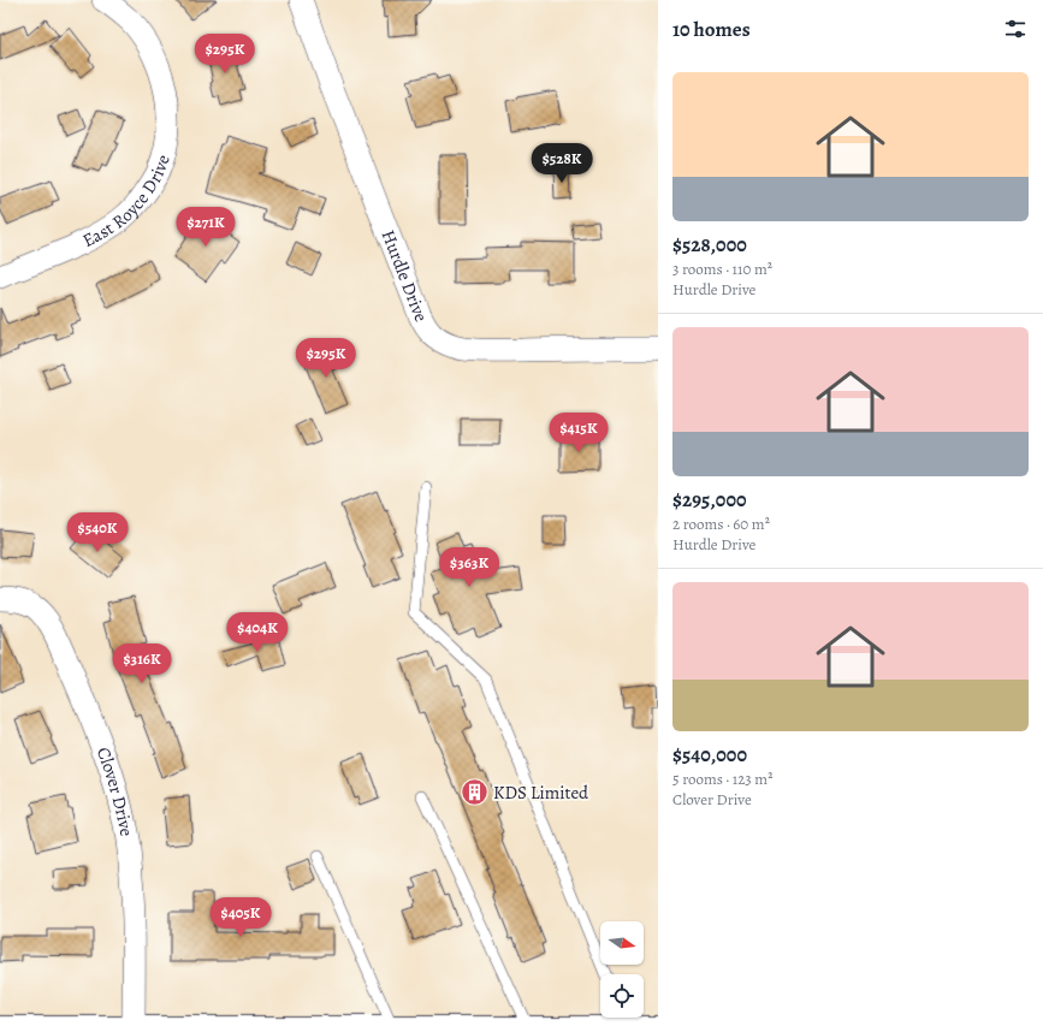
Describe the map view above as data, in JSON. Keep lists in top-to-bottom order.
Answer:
{
  "streets": {
    "street": ["East Royce Drive", "Hurdle Drive", "Clover Drive"]
  },
  "places": {
    "building": ["KDS Limited"]
  },
  "north": "right",
  "page": {
    "heading": "10 homes",
    "price": [
      "$295K",
      "$528K",
      "$271K",
      "$295K",
      "$415K",
      "$540K",
      "$363K",
      "$404K",
      "$316K",
      "$405K"
    ],
    "list": [
      {
        "name": "$528,000",
        "note": "3 rooms · 110 m² · Hurdle Drive"
      },
      {
        "name": "$295,000",
        "note": "2 rooms · 60 m² · Hurdle Drive"
      },
      {
        "name": "$540,000",
        "note": "5 rooms · 123 m² · Clover Drive"
      }
    ]
  }
}
